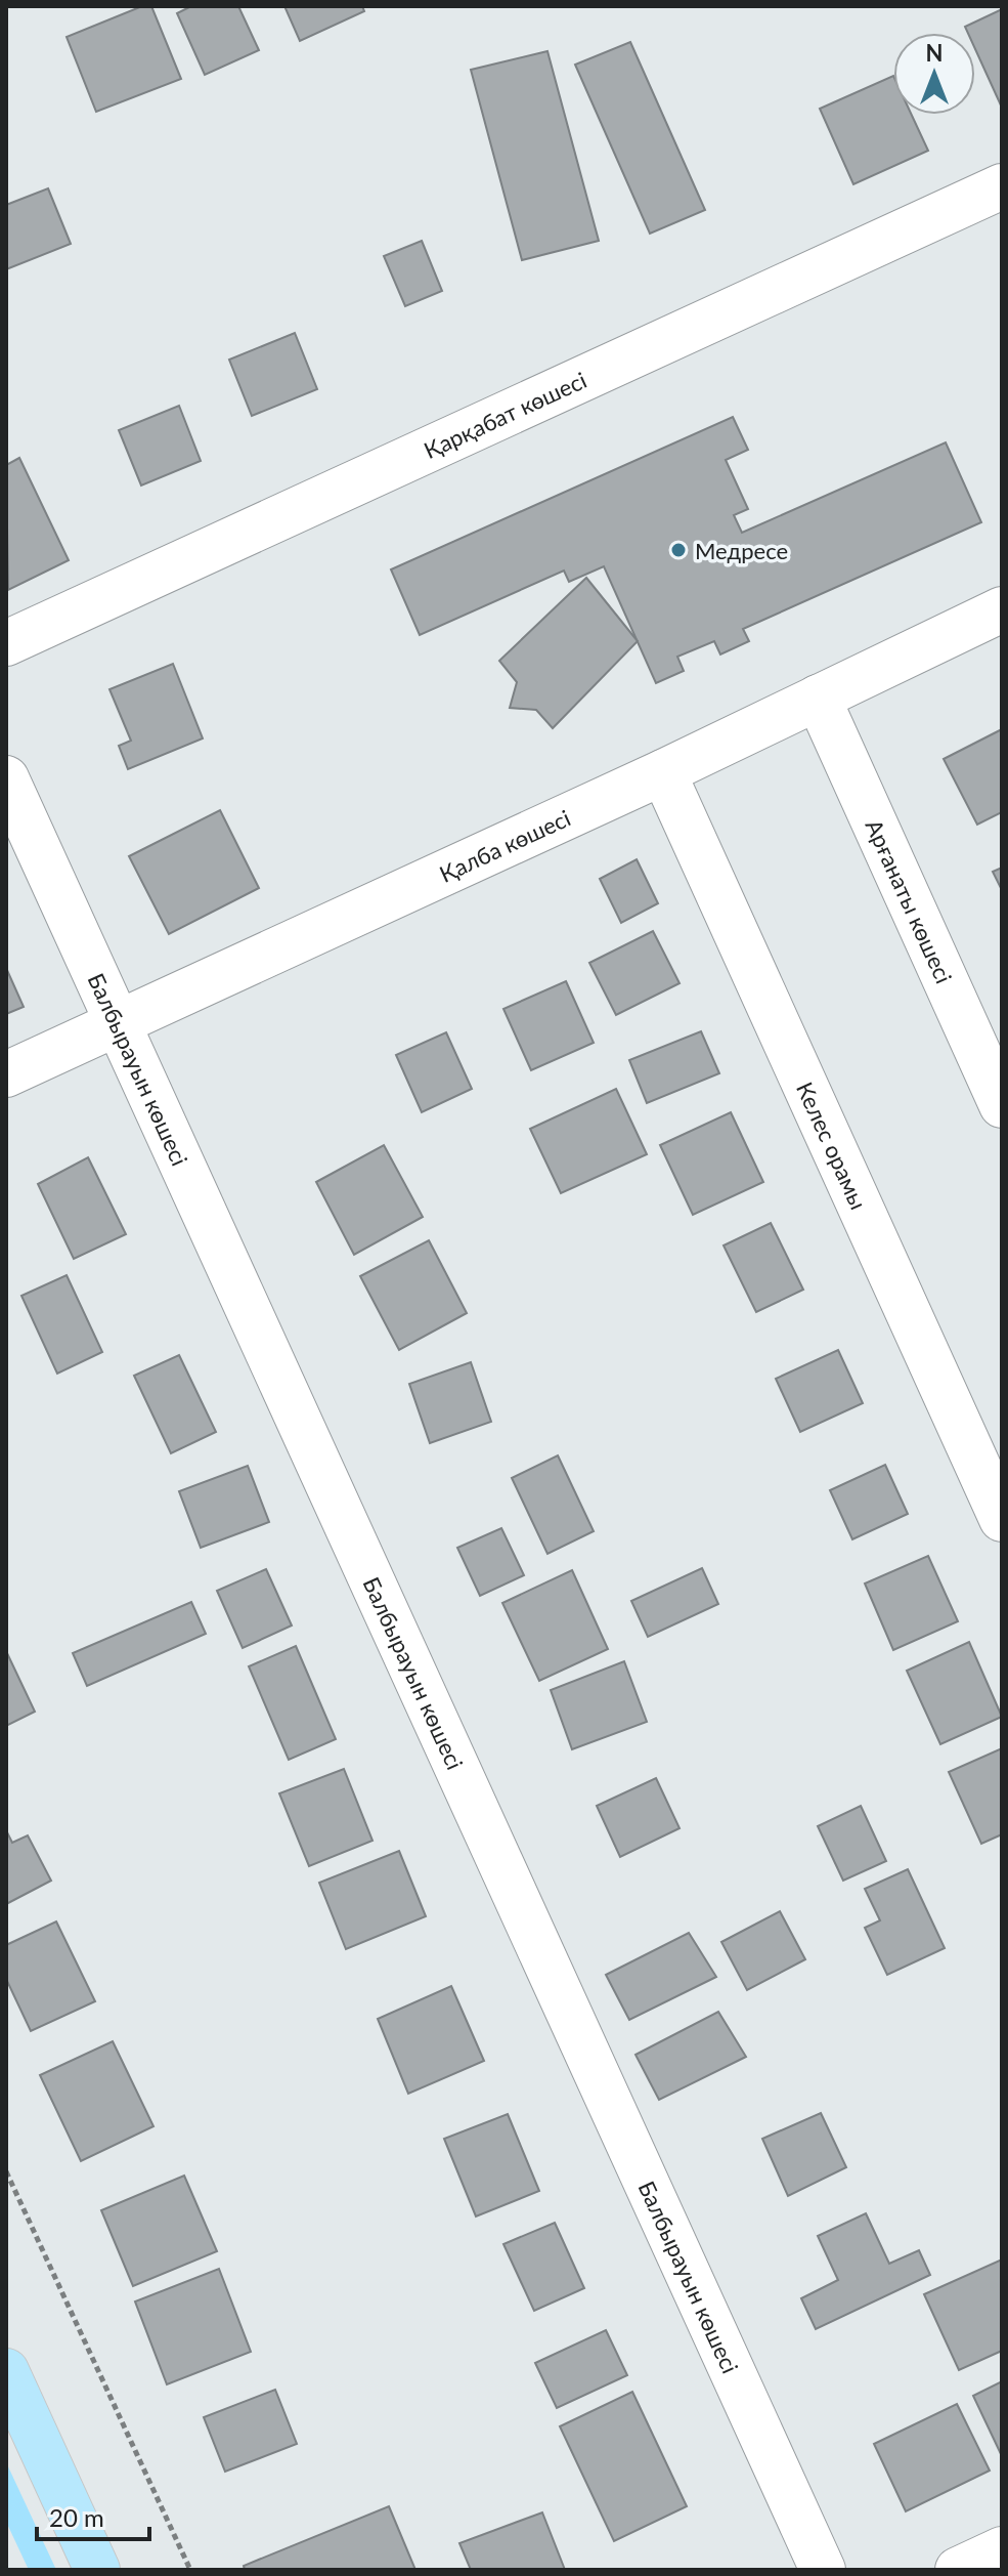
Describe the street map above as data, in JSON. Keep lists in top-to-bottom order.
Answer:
{
  "streets": {
    "street": [
      "Қарқабат көшесі",
      "Қалба көшесі",
      "Арғанаты көшесі",
      "Балбырауын көшесі",
      "Келес орамы"
    ]
  },
  "crossings": [
    ["Қалба көшесі", "Арғанаты көшесі"],
    ["Қалба көшесі", "Балбырауын көшесі"],
    ["Қалба көшесі", "Келес орамы"]
  ],
  "places": ["Медресе"],
  "scale_bar": "20 m",
  "north": "top"
}
